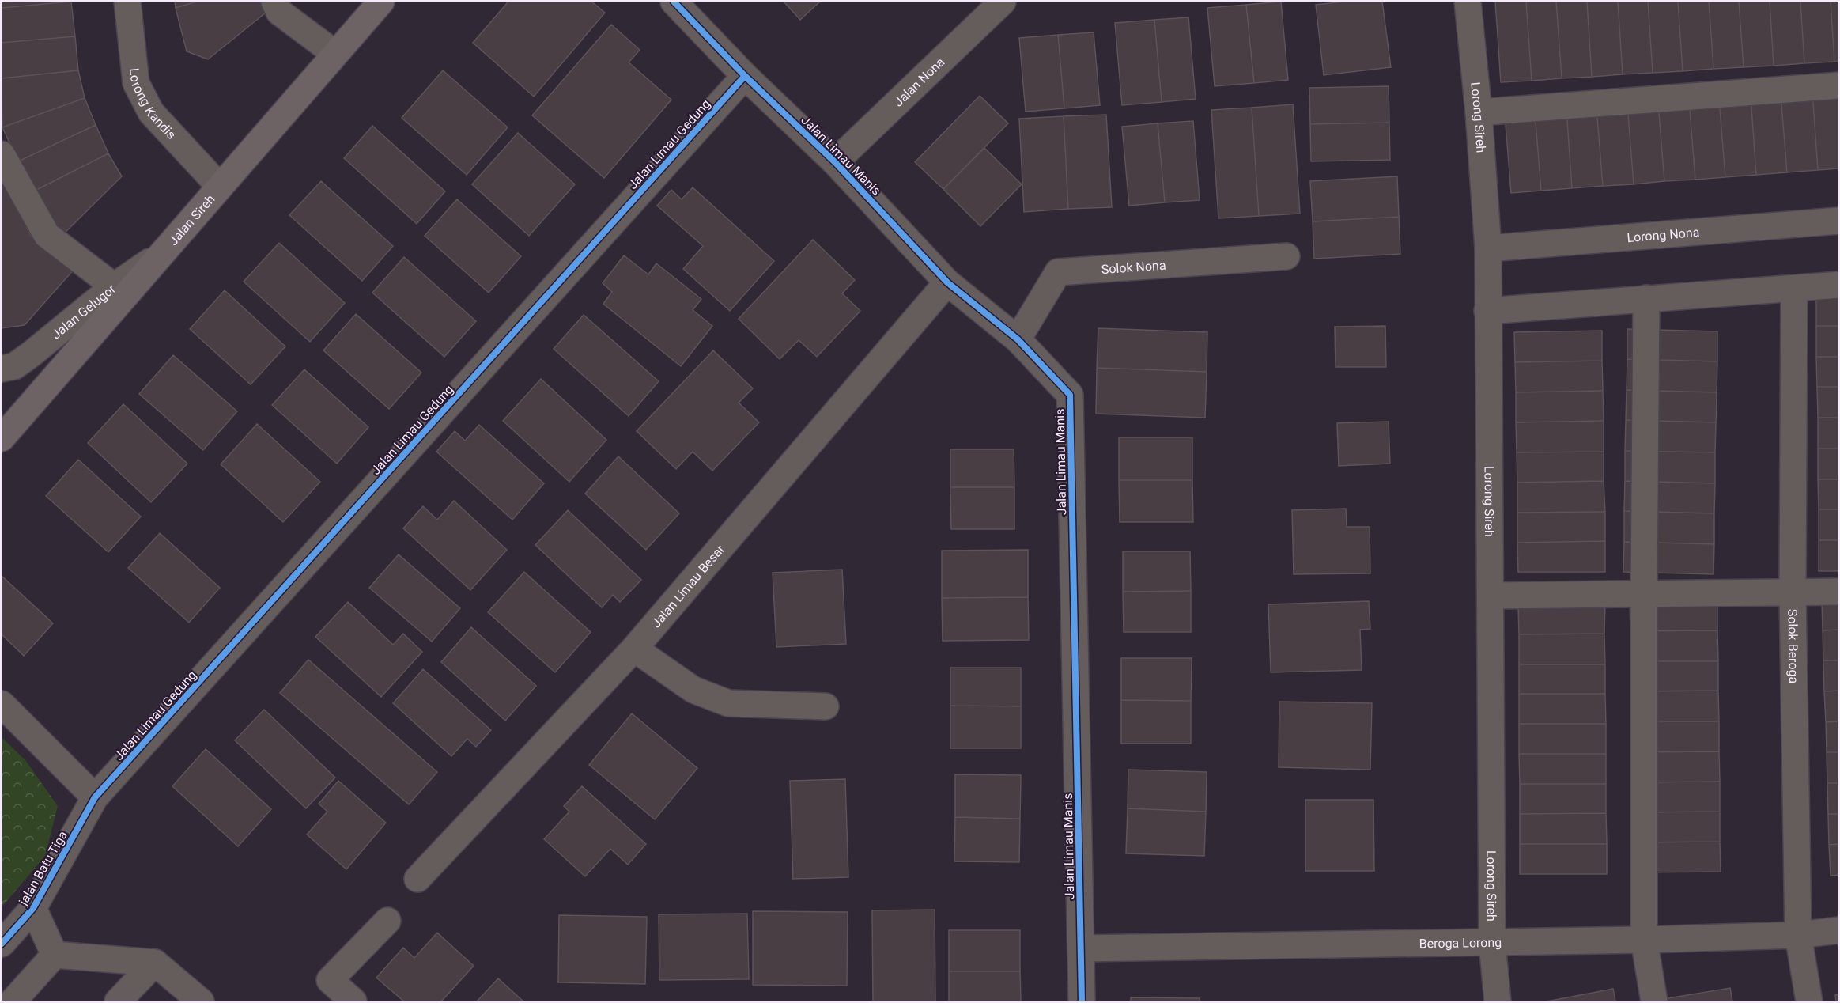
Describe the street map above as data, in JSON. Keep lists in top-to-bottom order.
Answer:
{
  "streets": {
    "highway": ["Jalan Sireh"],
    "street": [
      "Jalan Nona",
      "Lorong Kandis",
      "Lorong Sireh",
      "Jalan Limau Gedung",
      "Jalan Limau Manis",
      "Lorong Nona",
      "Solok Nona",
      "Jalan Gelugor",
      "Jalan Limau Besar",
      "Solok Beroga",
      "jalan Batu Tiga",
      "Beroga Lorong"
    ]
  },
  "crossings": [
    ["Jalan Nona", "Jalan Limau Manis"],
    ["Lorong Kandis", "Jalan Sireh"],
    ["Lorong Sireh", "Lorong Nona"],
    ["Lorong Sireh", "Beroga Lorong"],
    ["Jalan Limau Gedung", "Jalan Limau Manis"],
    ["Jalan Limau Gedung", "jalan Batu Tiga"],
    ["Jalan Limau Manis", "Solok Nona"],
    ["Jalan Limau Manis", "Jalan Limau Besar"],
    ["Jalan Limau Manis", "Beroga Lorong"],
    ["Jalan Sireh", "Jalan Gelugor"],
    ["Solok Beroga", "Beroga Lorong"]
  ]
}
